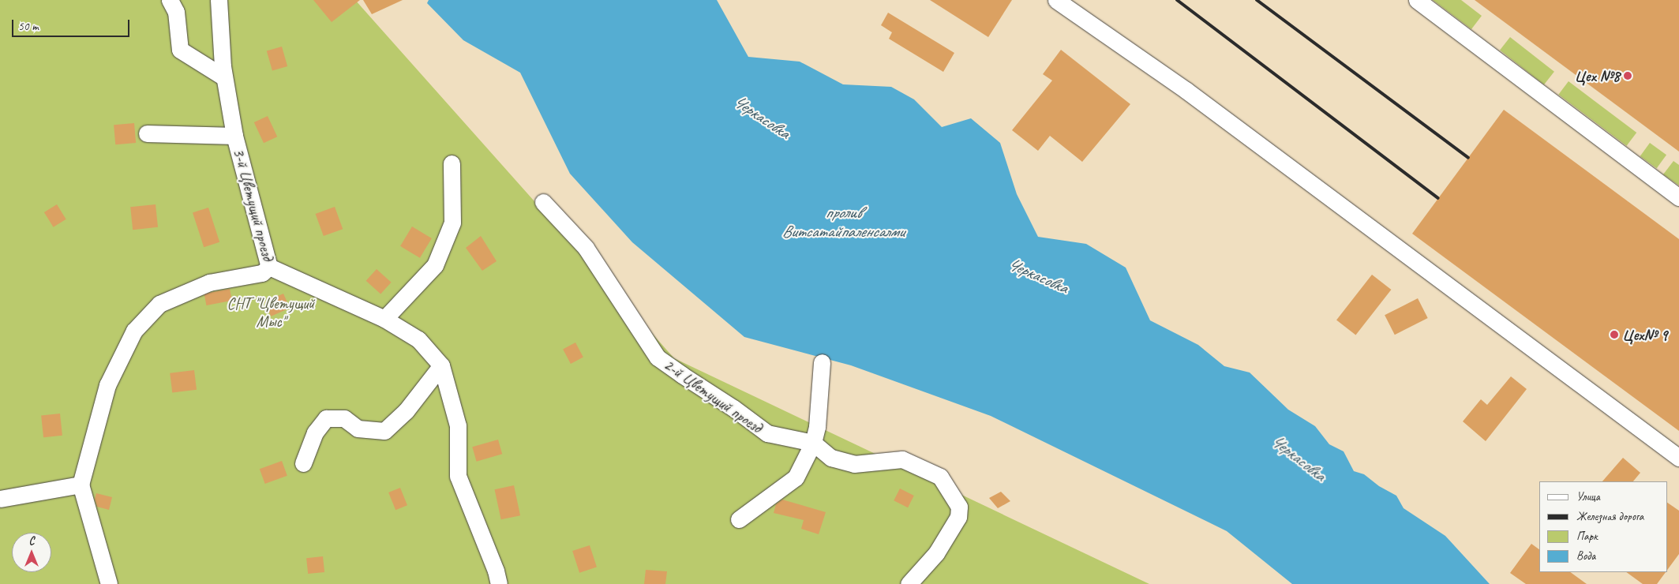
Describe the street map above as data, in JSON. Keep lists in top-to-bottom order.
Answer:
{
  "streets": {
    "street": ["3-й Цветущий проезд", "2-й Цветущий проезд"]
  },
  "water": ["Черкасовка", "пролив Витсатайпаленсалми"],
  "parks": ["СНТ \"Цветущий Мыс\""],
  "places": ["Цех №8", "Цех№ 9"],
  "legend": [
    "Улица",
    "Железная дорога",
    "Парк",
    "Вода"
  ],
  "scale_bar": "50 m",
  "north": "top"
}
